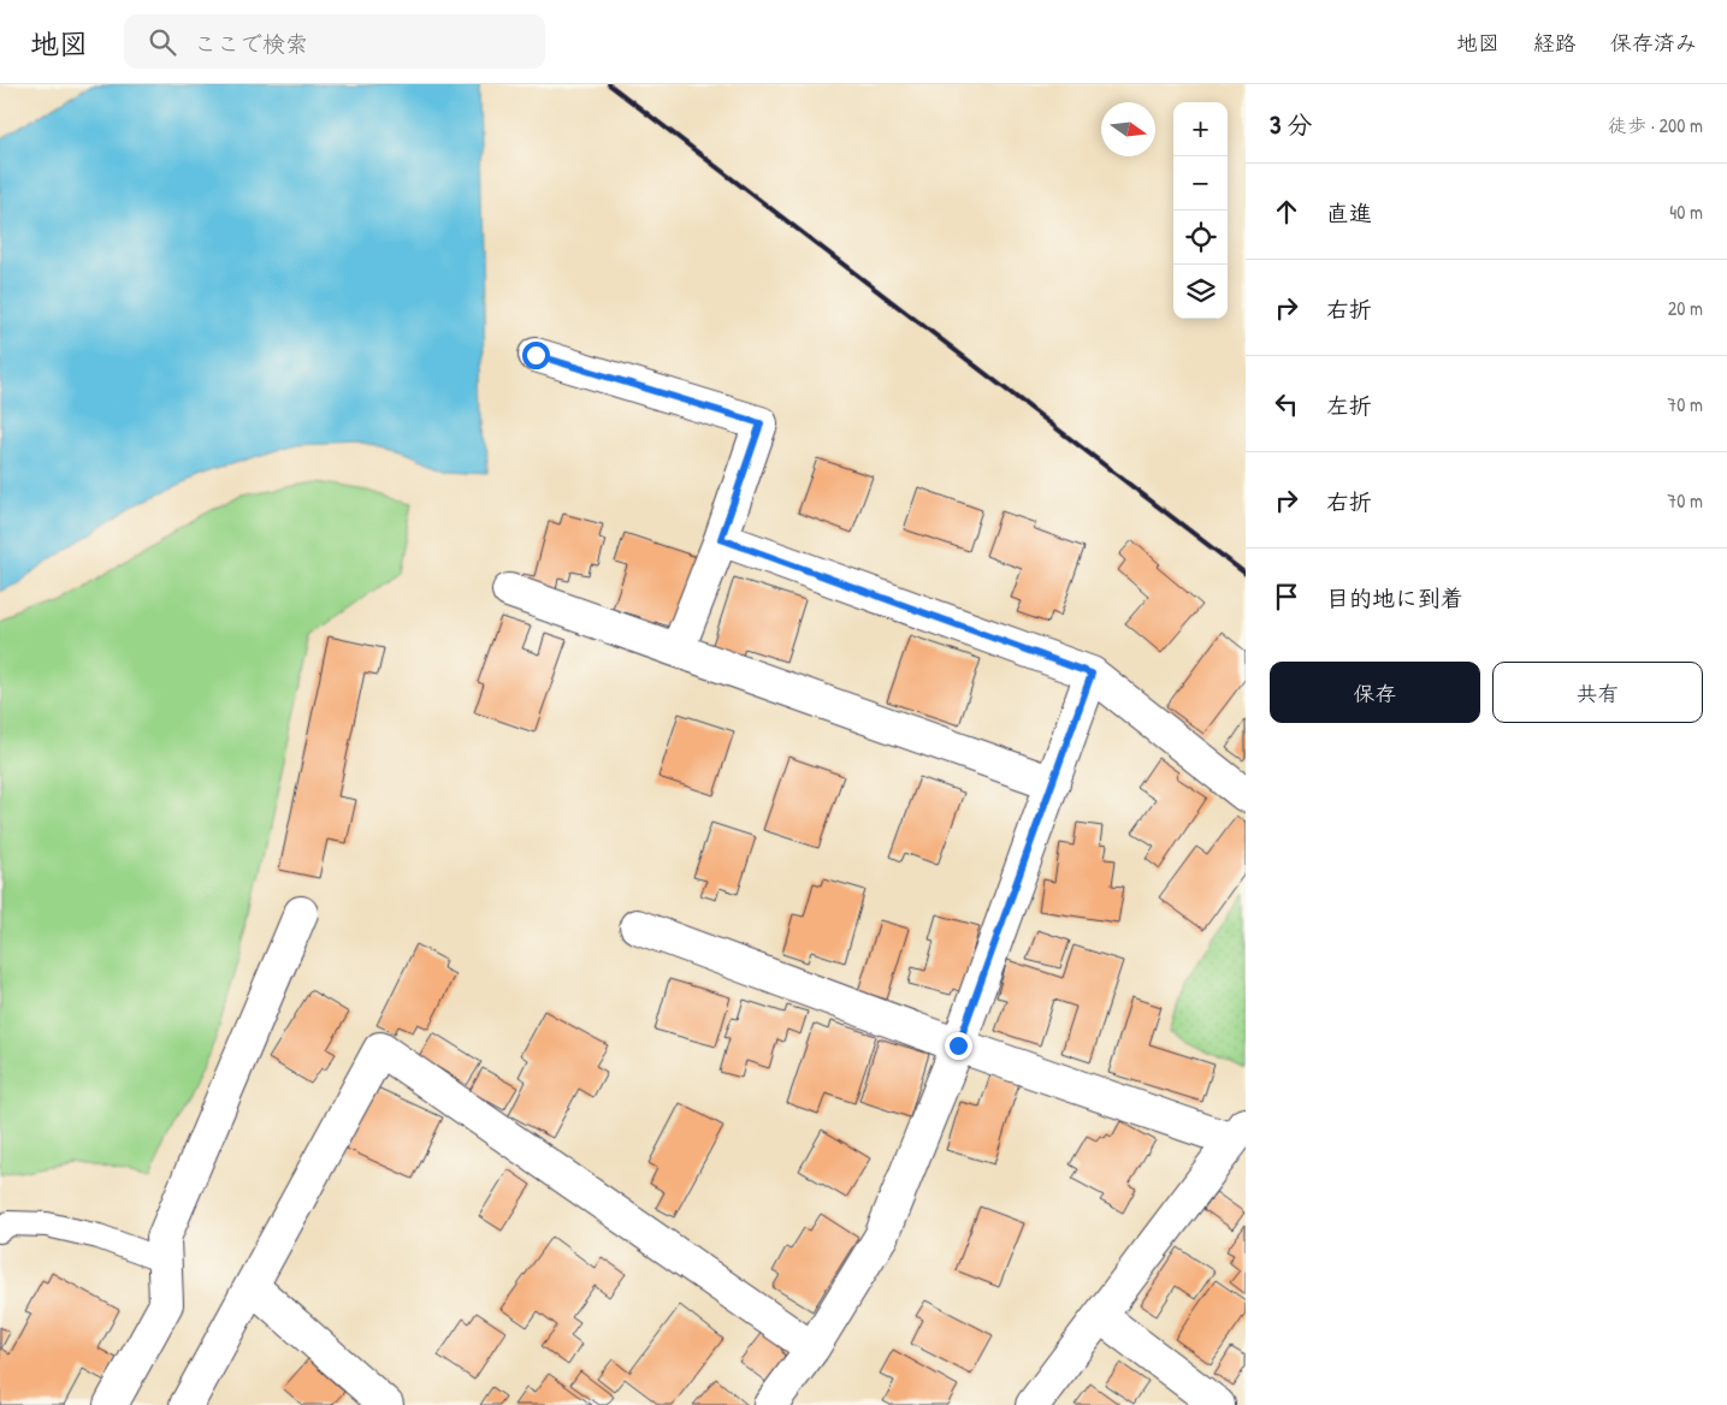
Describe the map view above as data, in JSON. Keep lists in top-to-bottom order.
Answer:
{
  "north": "right",
  "page": {
    "header": "地図",
    "search": "ここで検索",
    "nav": ["地図", "経路", "保存済み"],
    "heading": ["3 分", "徒歩 · 200 m"],
    "map_buttons": ["+", "−"],
    "list": [
      ["直進", "40 m"],
      ["右折", "20 m"],
      ["左折", "70 m"],
      ["右折", "70 m"],
      "目的地に到着"
    ],
    "buttons": ["保存", "共有"]
  }
}
